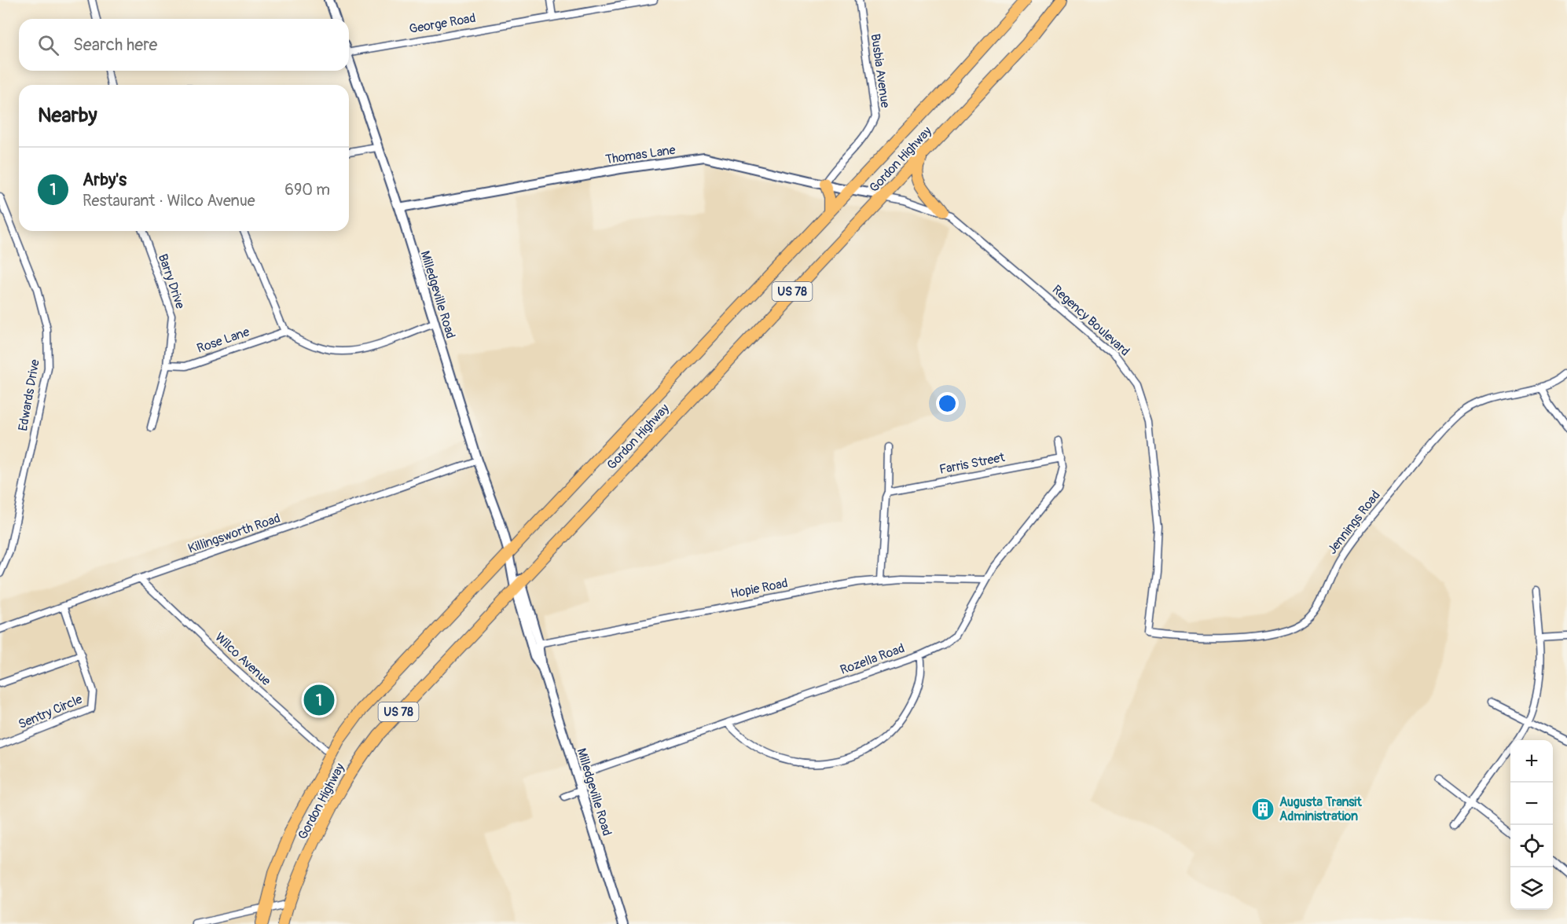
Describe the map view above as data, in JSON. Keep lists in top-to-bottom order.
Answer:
{
  "streets": {
    "highway": ["Gordon Highway", "US 78"],
    "street": [
      "George Road",
      "Busbia Avenue",
      "Thomas Lane",
      "Barry Drive",
      "Milledgeville Road",
      "Regency Boulevard",
      "Rose Lane",
      "Edwards Drive",
      "Farris Street",
      "Jennings Road",
      "Killingsworth Road",
      "Hopie Road",
      "Wilco Avenue",
      "Rozella Road",
      "Sentry Circle"
    ]
  },
  "crossings": [
    ["Busbia Avenue", "Thomas Lane"],
    ["Thomas Lane", "Gordon Highway"],
    ["Thomas Lane", "Milledgeville Road"],
    ["Thomas Lane", "Regency Boulevard"],
    ["Gordon Highway", "Milledgeville Road"],
    ["Gordon Highway", "Regency Boulevard"],
    ["Gordon Highway", "Wilco Avenue"],
    ["Barry Drive", "Rose Lane"],
    ["Milledgeville Road", "Killingsworth Road"],
    ["Milledgeville Road", "Hopie Road"],
    ["Milledgeville Road", "Rozella Road"],
    ["Regency Boulevard", "Jennings Road"],
    ["Farris Street", "Rozella Road"],
    ["Killingsworth Road", "Wilco Avenue"],
    ["Killingsworth Road", "Sentry Circle"],
    ["Hopie Road", "Rozella Road"]
  ],
  "places": {
    "building": ["Augusta Transit Administration"]
  },
  "page": {
    "search": "Search here",
    "heading": "Nearby",
    "list": [
      {
        "mark": "1",
        "name": "Arby's",
        "note": "Restaurant · Wilco Avenue",
        "value": "690 m"
      }
    ],
    "pins": "1",
    "map_buttons": ["+", "−"]
  }
}
